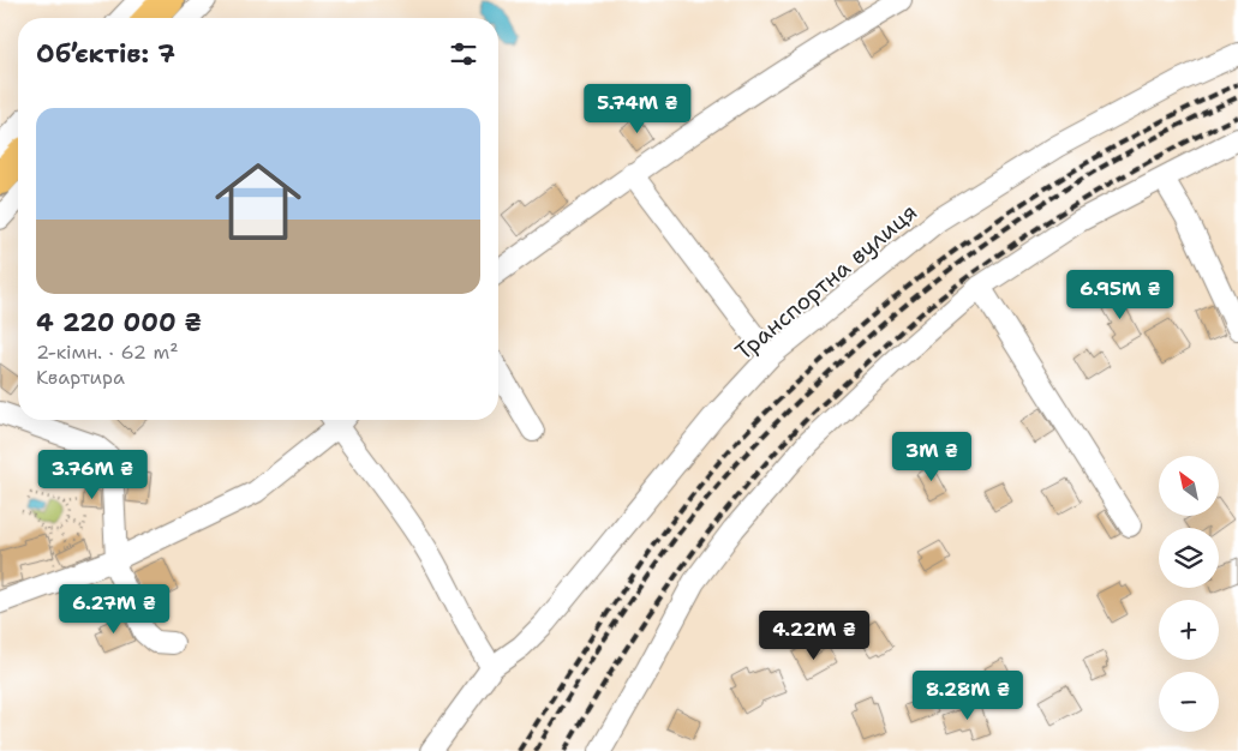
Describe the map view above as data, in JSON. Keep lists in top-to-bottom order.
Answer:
{
  "streets": {
    "street": ["Транспортна вулиця"]
  },
  "north": "top left",
  "page": {
    "heading": "Об’єктів: 7",
    "price": [
      "5.74M ₴",
      "6.95M ₴",
      "3M ₴",
      "3.76M ₴",
      "6.27M ₴",
      "4.22M ₴",
      "8.28M ₴"
    ],
    "list": [
      {
        "name": "4 220 000 ₴",
        "note": "2-кімн. · 62 m² · Квартира"
      }
    ],
    "map_buttons": ["+", "−"]
  }
}
